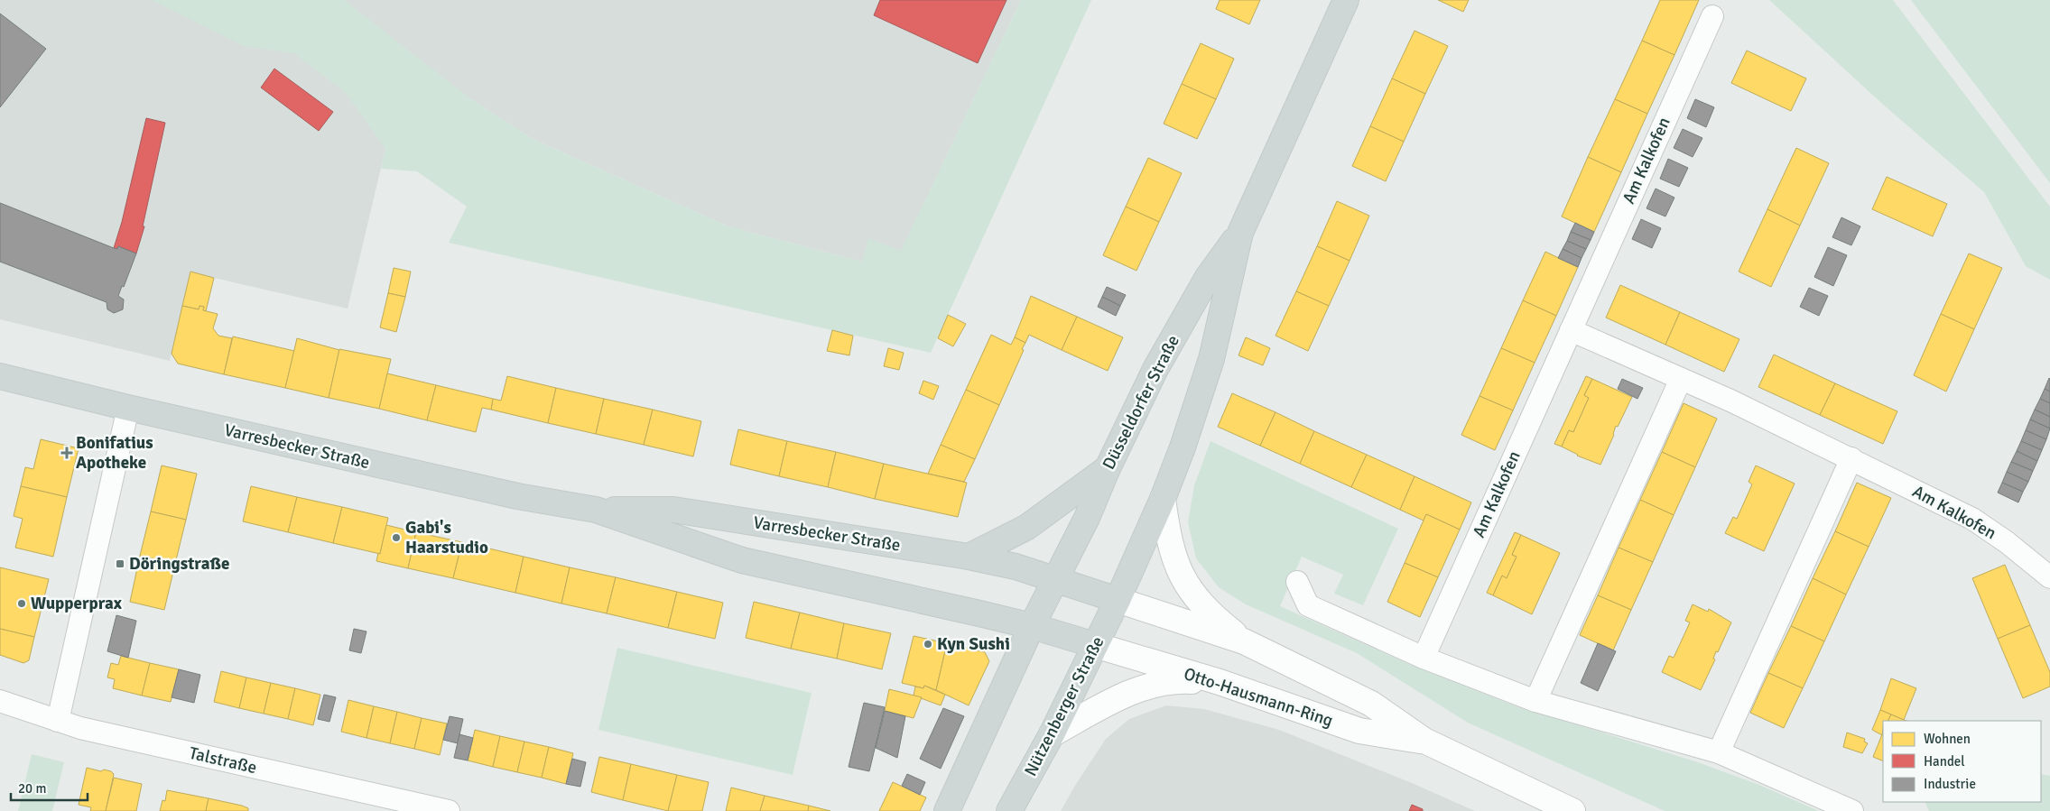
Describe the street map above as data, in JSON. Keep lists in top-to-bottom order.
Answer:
{
  "streets": {
    "main road": ["Düsseldorfer Straße", "Varresbecker Straße", "Nützenberger Straße"],
    "street": ["Am Kalkofen", "Otto-Hausmann-Ring", "Talstraße"]
  },
  "crossings": [
    ["Düsseldorfer Straße", "Varresbecker Straße"],
    ["Düsseldorfer Straße", "Otto-Hausmann-Ring"],
    ["Düsseldorfer Straße", "Nützenberger Straße"],
    ["Varresbecker Straße", "Otto-Hausmann-Ring"],
    ["Varresbecker Straße", "Nützenberger Straße"],
    ["Otto-Hausmann-Ring", "Nützenberger Straße"]
  ],
  "places": {
    "health": ["Bonifatius Apotheke"],
    "other": ["Gabi's Haarstudio", "Wupperprax", "Kyn Sushi"],
    "transit": ["Döringstraße"]
  },
  "legend": ["Wohnen", "Handel", "Industrie"],
  "scale_bar": "20 m"
}
